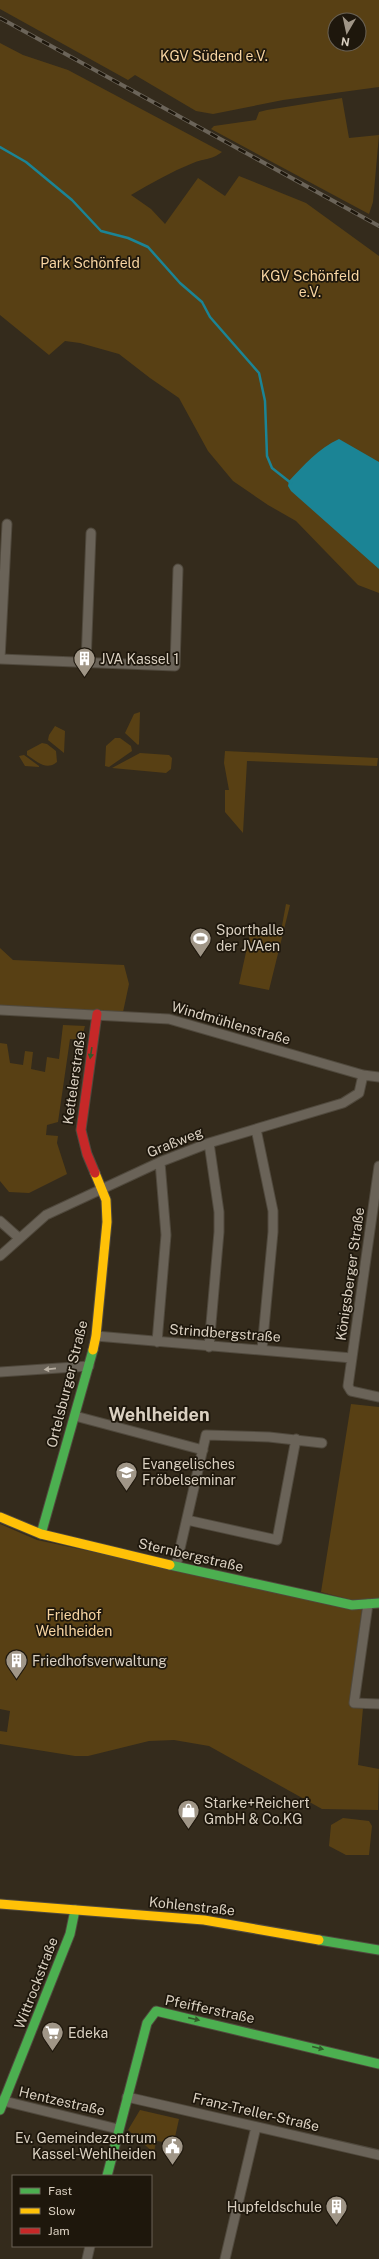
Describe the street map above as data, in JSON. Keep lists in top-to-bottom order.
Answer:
{
  "streets": {
    "street": [
      "Windmühlenstraße",
      "Kettelerstraße",
      "Graßweg",
      "Königsberger Straße",
      "Strindbergstraße",
      "Ortelsburger Straße",
      "Sternbergstraße",
      "Kohlenstraße",
      "Wittrockstraße",
      "Pfeifferstraße",
      "Hentzestraße",
      "Franz-Treller-Straße"
    ]
  },
  "crossings": [
    ["Windmühlenstraße", "Kettelerstraße"],
    ["Windmühlenstraße", "Graßweg"],
    ["Kettelerstraße", "Graßweg"],
    ["Kettelerstraße", "Ortelsburger Straße"],
    ["Graßweg", "Ortelsburger Straße"],
    ["Königsberger Straße", "Strindbergstraße"],
    ["Strindbergstraße", "Ortelsburger Straße"],
    ["Ortelsburger Straße", "Sternbergstraße"],
    ["Kohlenstraße", "Wittrockstraße"],
    ["Wittrockstraße", "Hentzestraße"],
    ["Pfeifferstraße", "Hentzestraße"],
    ["Pfeifferstraße", "Franz-Treller-Straße"]
  ],
  "one_way": ["Kettelerstraße"],
  "districts": ["Wehlheiden"],
  "parks": [
    "KGV Südend e.V.",
    "Park Schönfeld",
    "KGV Schönfeld e.V.",
    "Friedhof Wehlheiden"
  ],
  "places": {
    "building": ["JVA Kassel 1", "Friedhofsverwaltung", "Hupfeldschule"],
    "sports": ["Sporthalle der JVAen"],
    "school or university": ["Evangelisches Fröbelseminar"],
    "shop": ["Starke+Reichert GmbH & Co.KG"],
    "supermarket": ["Edeka"],
    "public building": ["Ev. Gemeindezentrum Kassel-Wehlheiden"]
  },
  "legend": ["Fast", "Slow", "Jam"],
  "north": "bottom"
}
